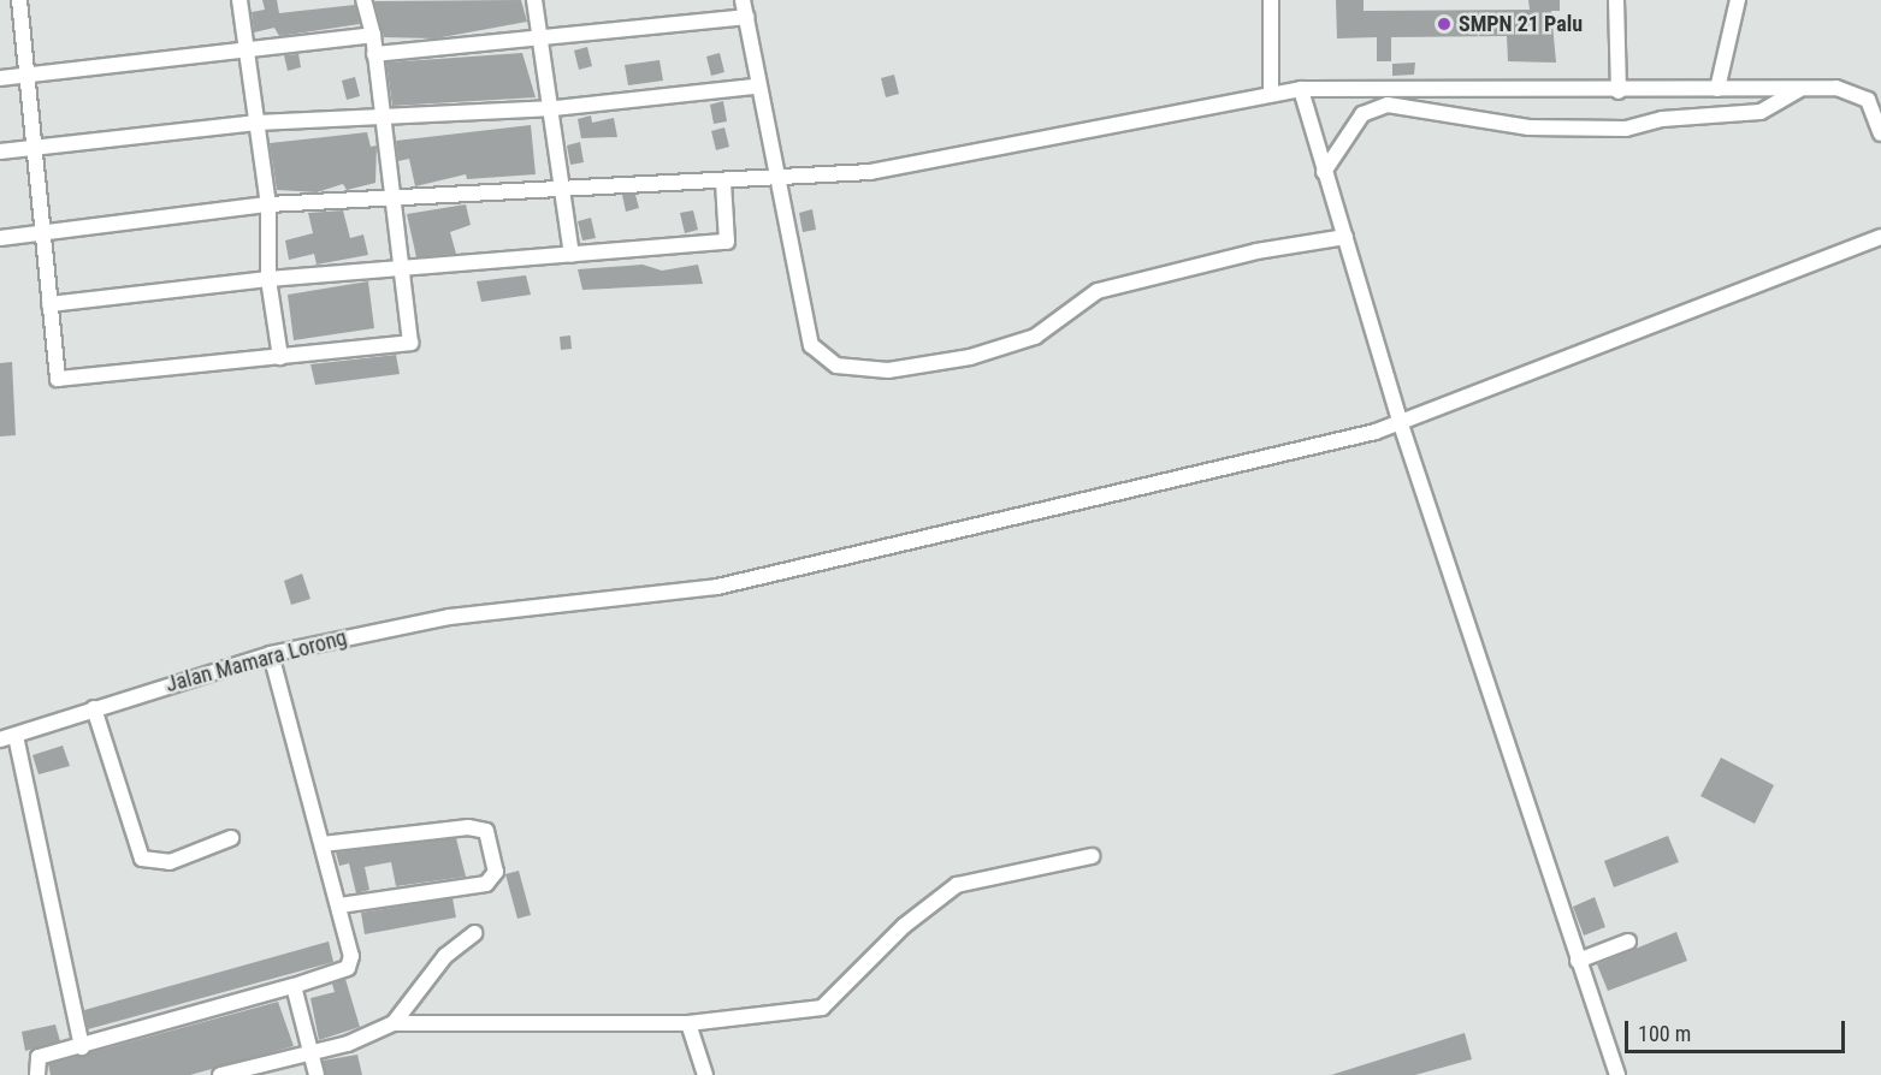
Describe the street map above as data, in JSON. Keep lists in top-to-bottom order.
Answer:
{
  "streets": {
    "street": ["Jalan Mamara Lorong"]
  },
  "places": ["SMPN 21 Palu"],
  "scale_bar": "100 m"
}
